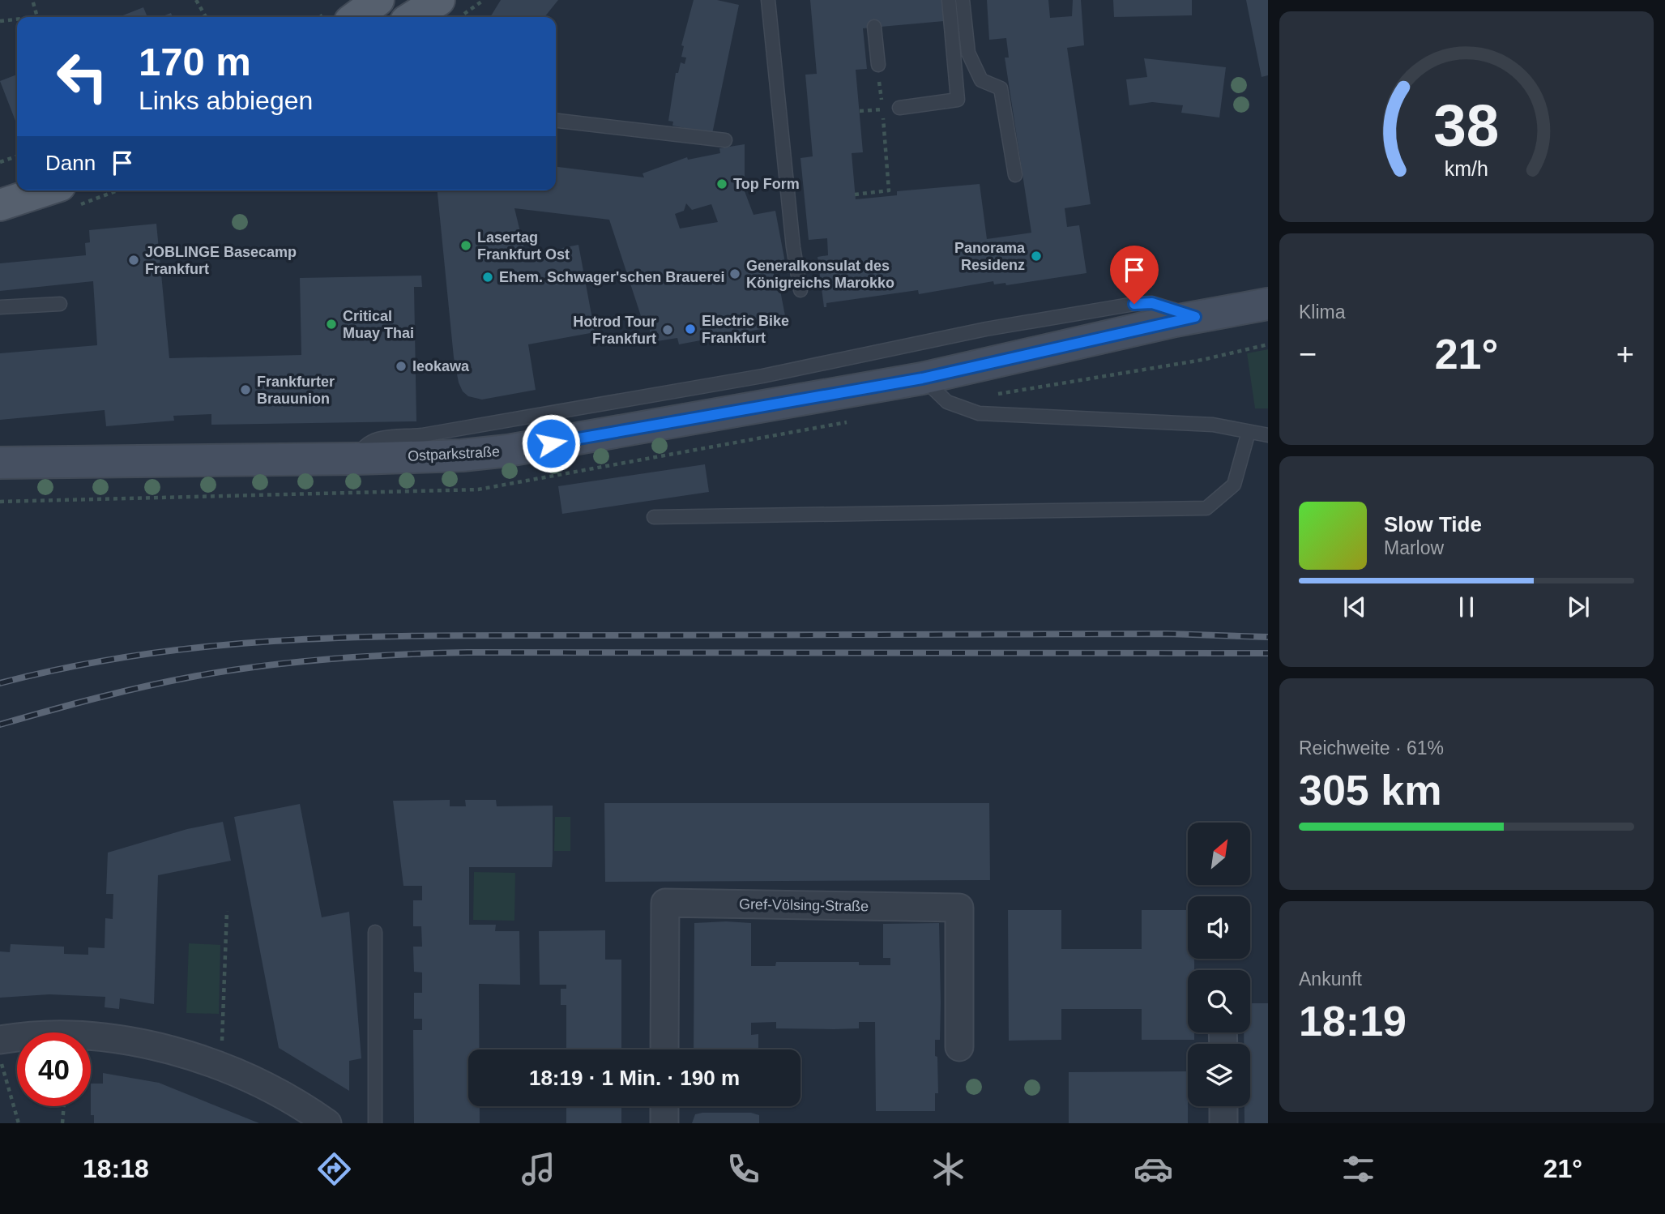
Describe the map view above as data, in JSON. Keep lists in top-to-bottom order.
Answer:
{
  "streets": {
    "street": ["Ostparkstraße", "Gref-Völsing-Straße"]
  },
  "places": [
    "Top Form",
    "Lasertag Frankfurt Ost",
    "Panorama Residenz",
    "JOBLINGE Basecamp Frankfurt",
    "Generalkonsulat des Königreichs Marokko",
    "Ehem. Schwager'schen Brauerei",
    "Critical Muay Thai",
    "Electric Bike Frankfurt",
    "Hotrod Tour Frankfurt",
    "leokawa",
    "Frankfurter Brauunion"
  ],
  "north": "top right",
  "page": {
    "turn": ["170 m", "Links abbiegen"],
    "then": "Dann",
    "tile": [
      "Klima",
      ["Reichweite · 61%", "305 km"],
      ["Ankunft", "18:19"]
    ],
    "heat": ["−", "21°", "+"],
    "song": ["Slow Tide", "Marlow"],
    "limit": "40",
    "trip": "18:19 · 1 Min. · 190 m",
    "tabs": ["18:18", "21°"],
    "gauge": ["38", "km/h"]
  }
}
